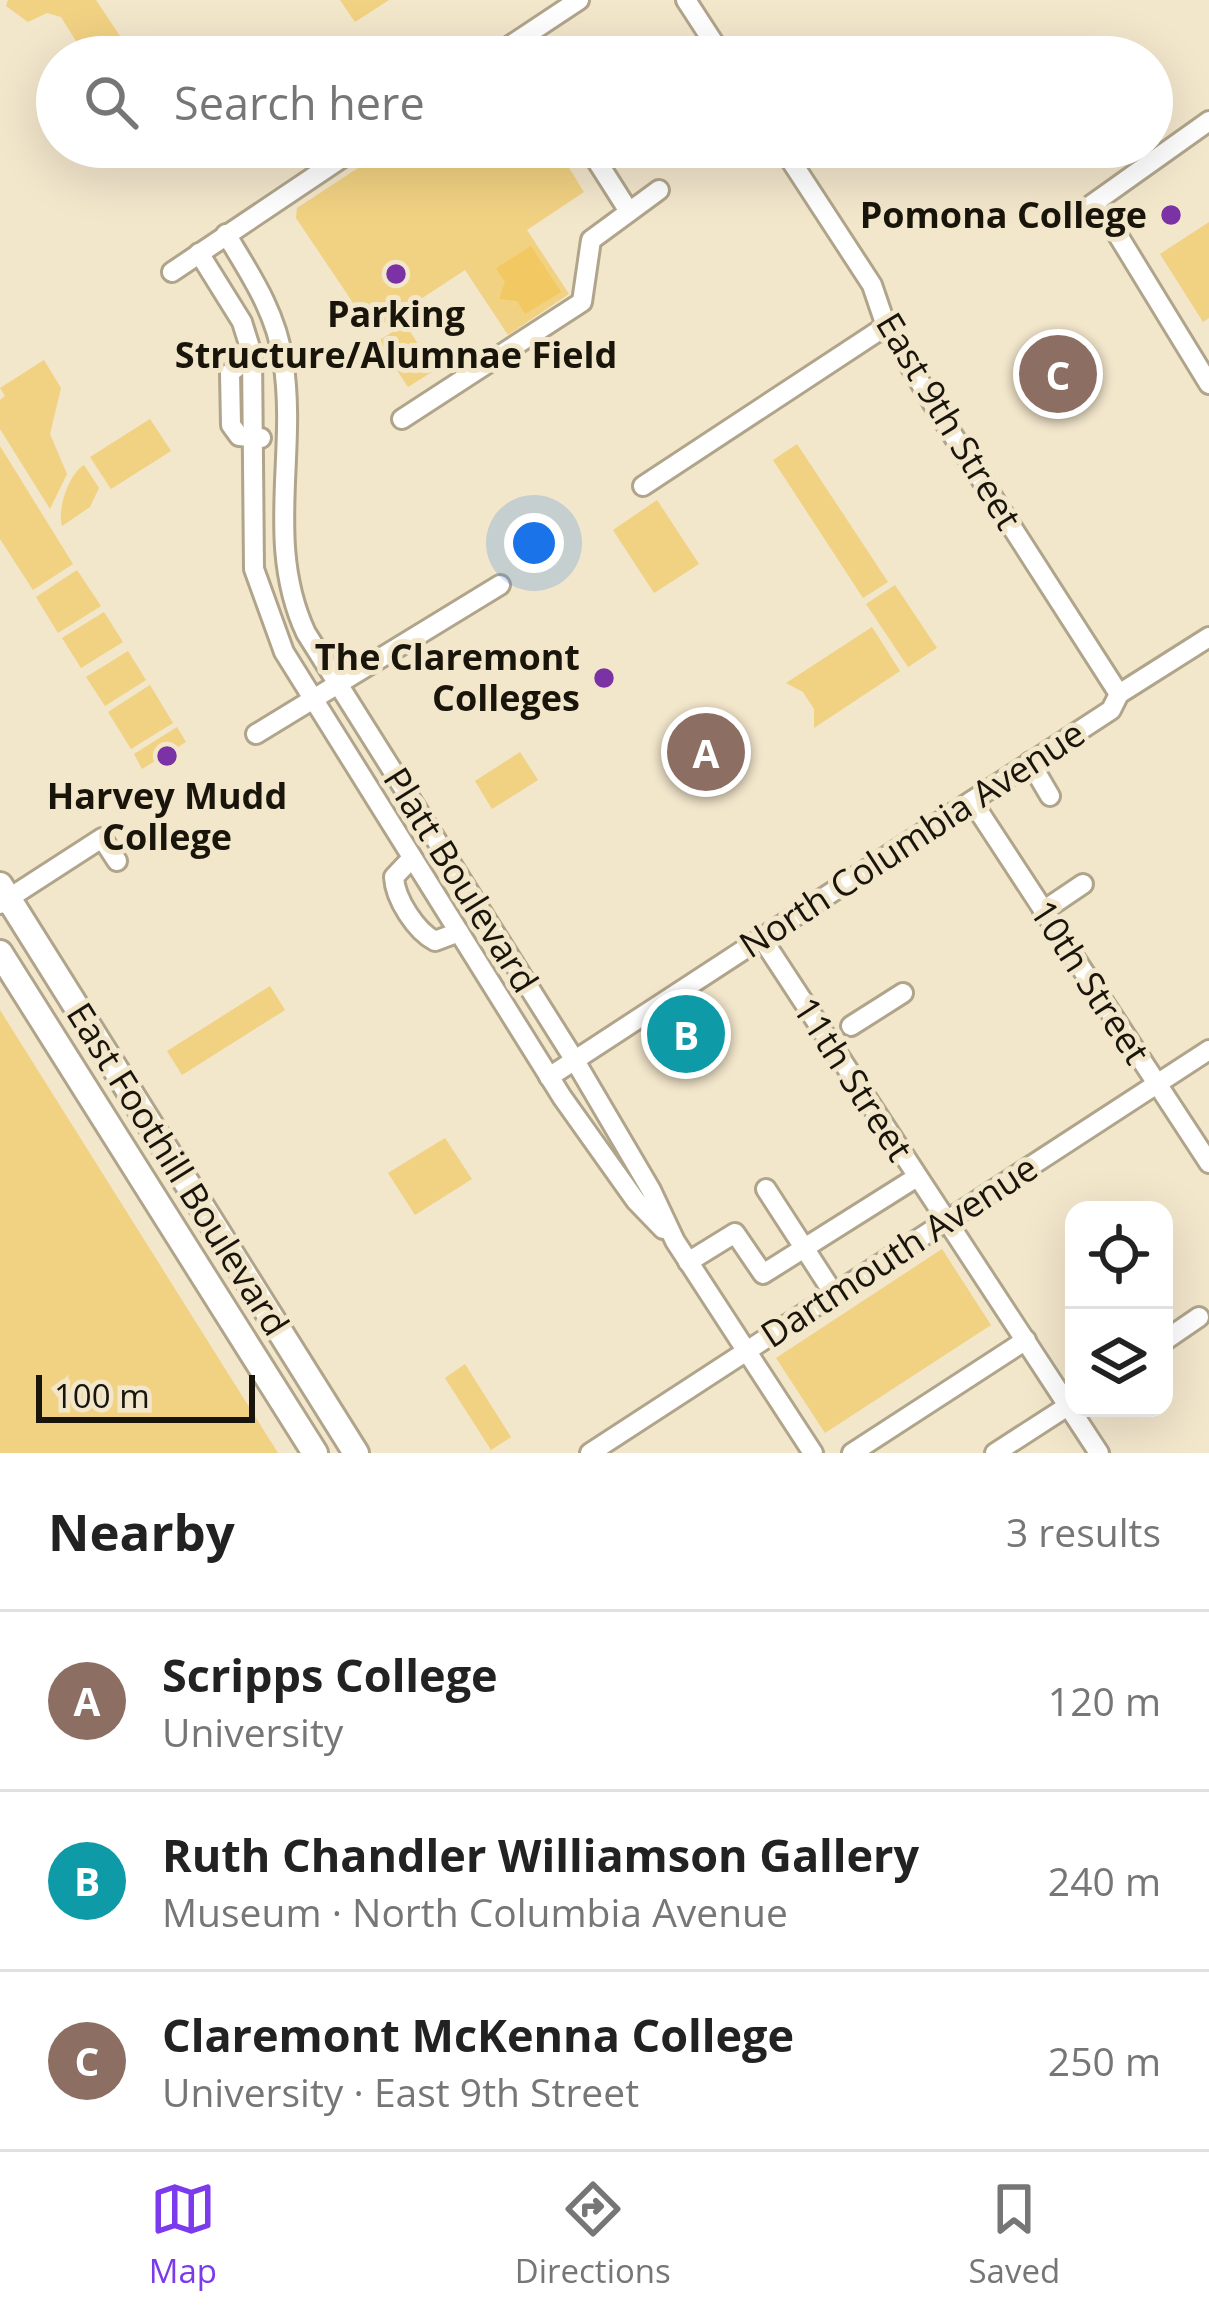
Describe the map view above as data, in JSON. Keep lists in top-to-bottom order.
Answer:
{
  "streets": {
    "main road": ["East Foothill Boulevard"],
    "street": [
      "East 9th Street",
      "North Columbia Avenue",
      "Platt Boulevard",
      "10th Street",
      "11th Street",
      "Dartmouth Avenue"
    ]
  },
  "crossings": [
    ["East 9th Street", "North Columbia Avenue"],
    ["North Columbia Avenue", "Platt Boulevard"],
    ["North Columbia Avenue", "10th Street"],
    ["North Columbia Avenue", "11th Street"],
    ["Platt Boulevard", "Dartmouth Avenue"],
    ["10th Street", "Dartmouth Avenue"],
    ["11th Street", "Dartmouth Avenue"]
  ],
  "places": [
    "Pomona College",
    "Parking Structure/Alumnae Field",
    "The Claremont Colleges",
    "Harvey Mudd College"
  ],
  "scale_bar": "100 m",
  "page": {
    "search": "Search here",
    "pins": ["C", "A", "B"],
    "scale": "100 m",
    "heading": ["Nearby", "3 results"],
    "list": [
      {
        "mark": "A",
        "name": "Scripps College",
        "note": "University",
        "value": "120 m"
      },
      {
        "mark": "B",
        "name": "Ruth Chandler Williamson Gallery",
        "note": "Museum · North Columbia Avenue",
        "value": "240 m"
      },
      {
        "mark": "C",
        "name": "Claremont McKenna College",
        "note": "University · East 9th Street",
        "value": "250 m"
      }
    ],
    "nav": ["Map", "Directions", "Saved"]
  }
}
